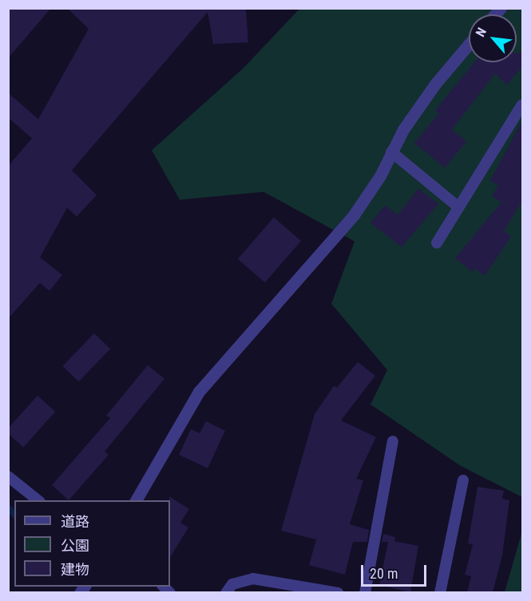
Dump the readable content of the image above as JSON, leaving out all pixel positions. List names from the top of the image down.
{
  "legend": ["道路", "公園", "建物"],
  "scale_bar": "20 m",
  "north": "top left"
}
